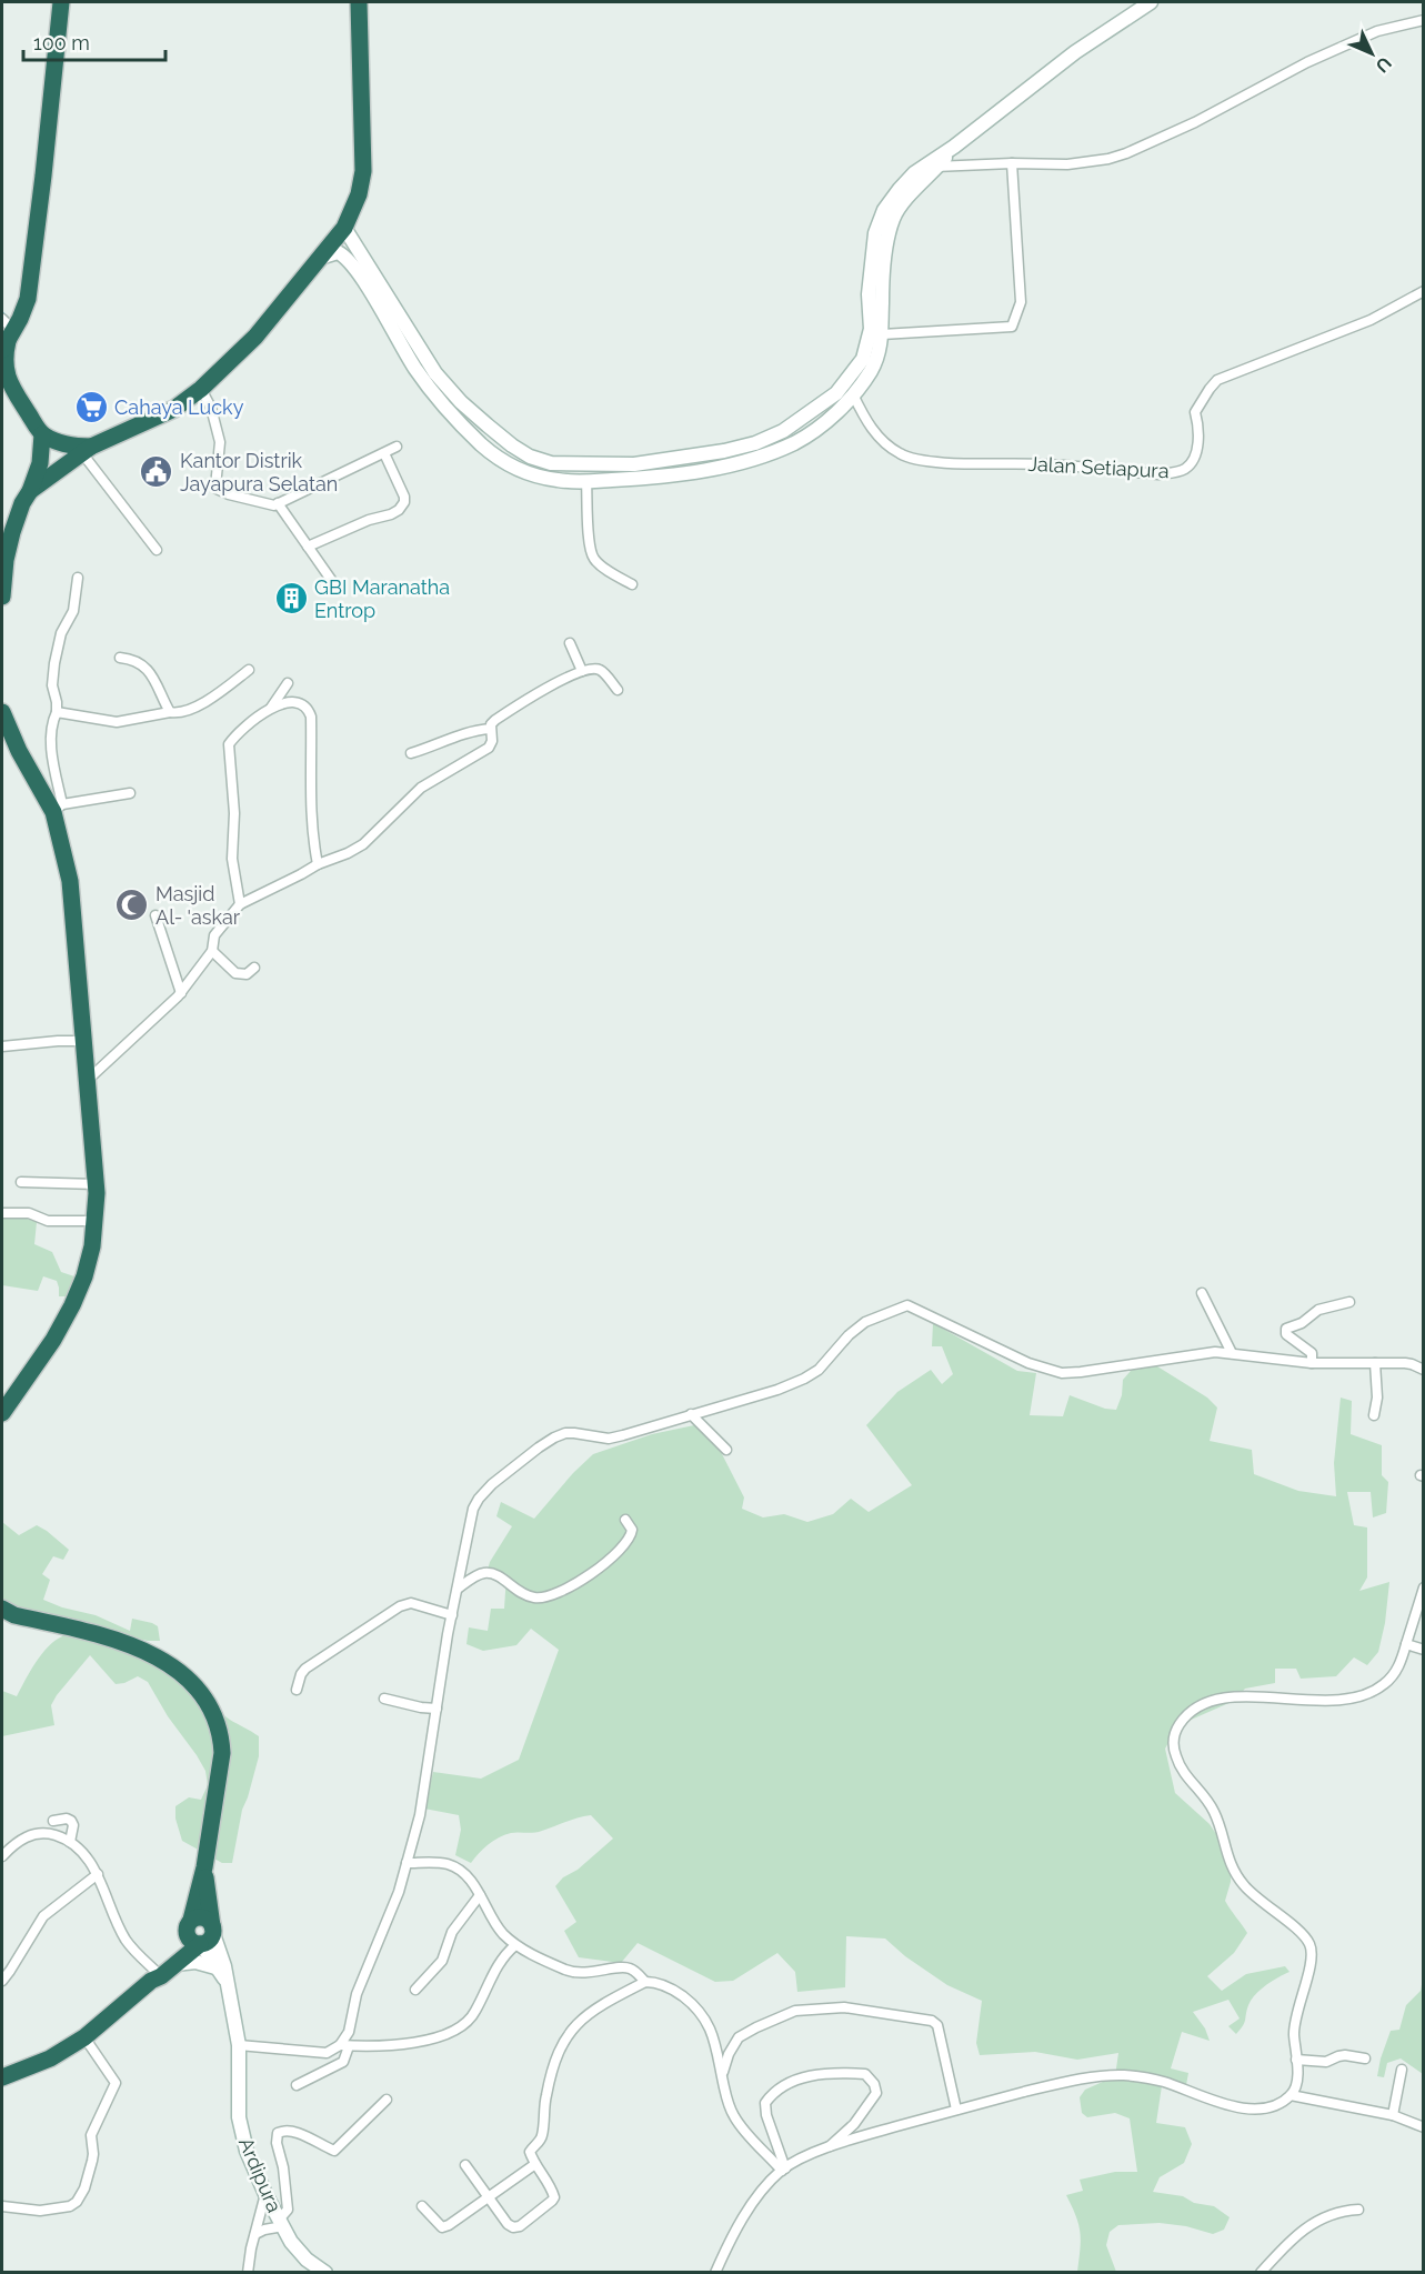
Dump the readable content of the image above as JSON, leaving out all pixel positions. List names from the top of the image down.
{
  "streets": {
    "street": ["Jalan Setiapura", "Ardipura"]
  },
  "places": {
    "supermarket": ["Cahaya Lucky"],
    "public building": ["Kantor Distrik Jayapura Selatan"],
    "building": ["GBI Maranatha Entrop"],
    "mosque": ["Masjid Al- 'askar"]
  },
  "scale_bar": "100 m",
  "north": "bottom right"
}
